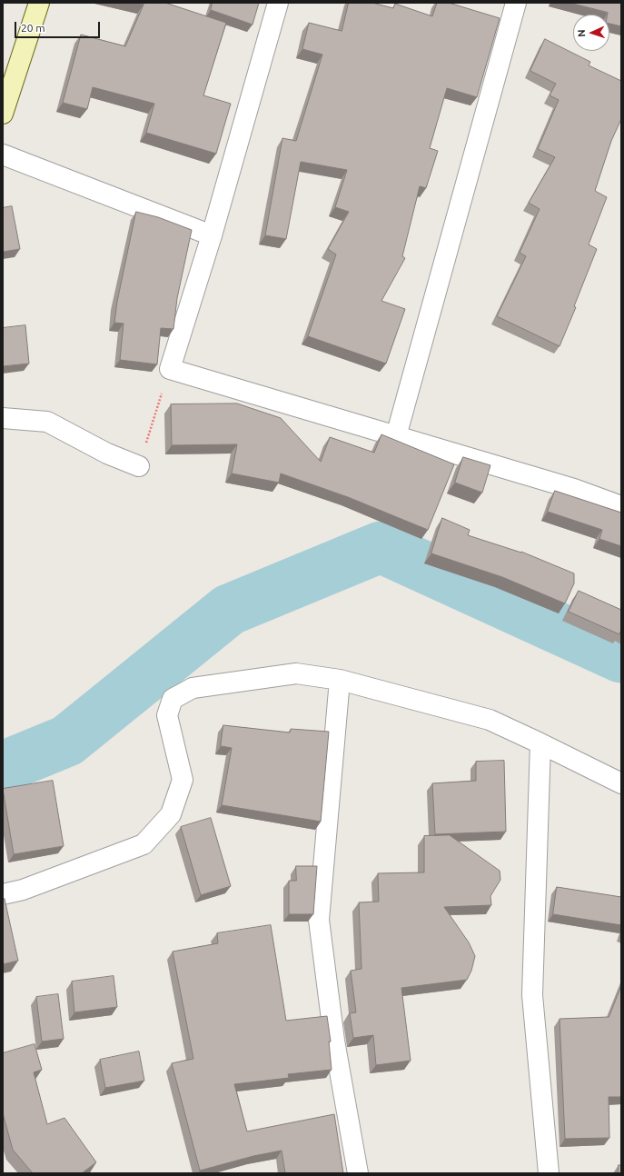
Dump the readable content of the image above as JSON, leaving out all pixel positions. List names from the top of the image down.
{
  "scale_bar": "20 m",
  "north": "left"
}
